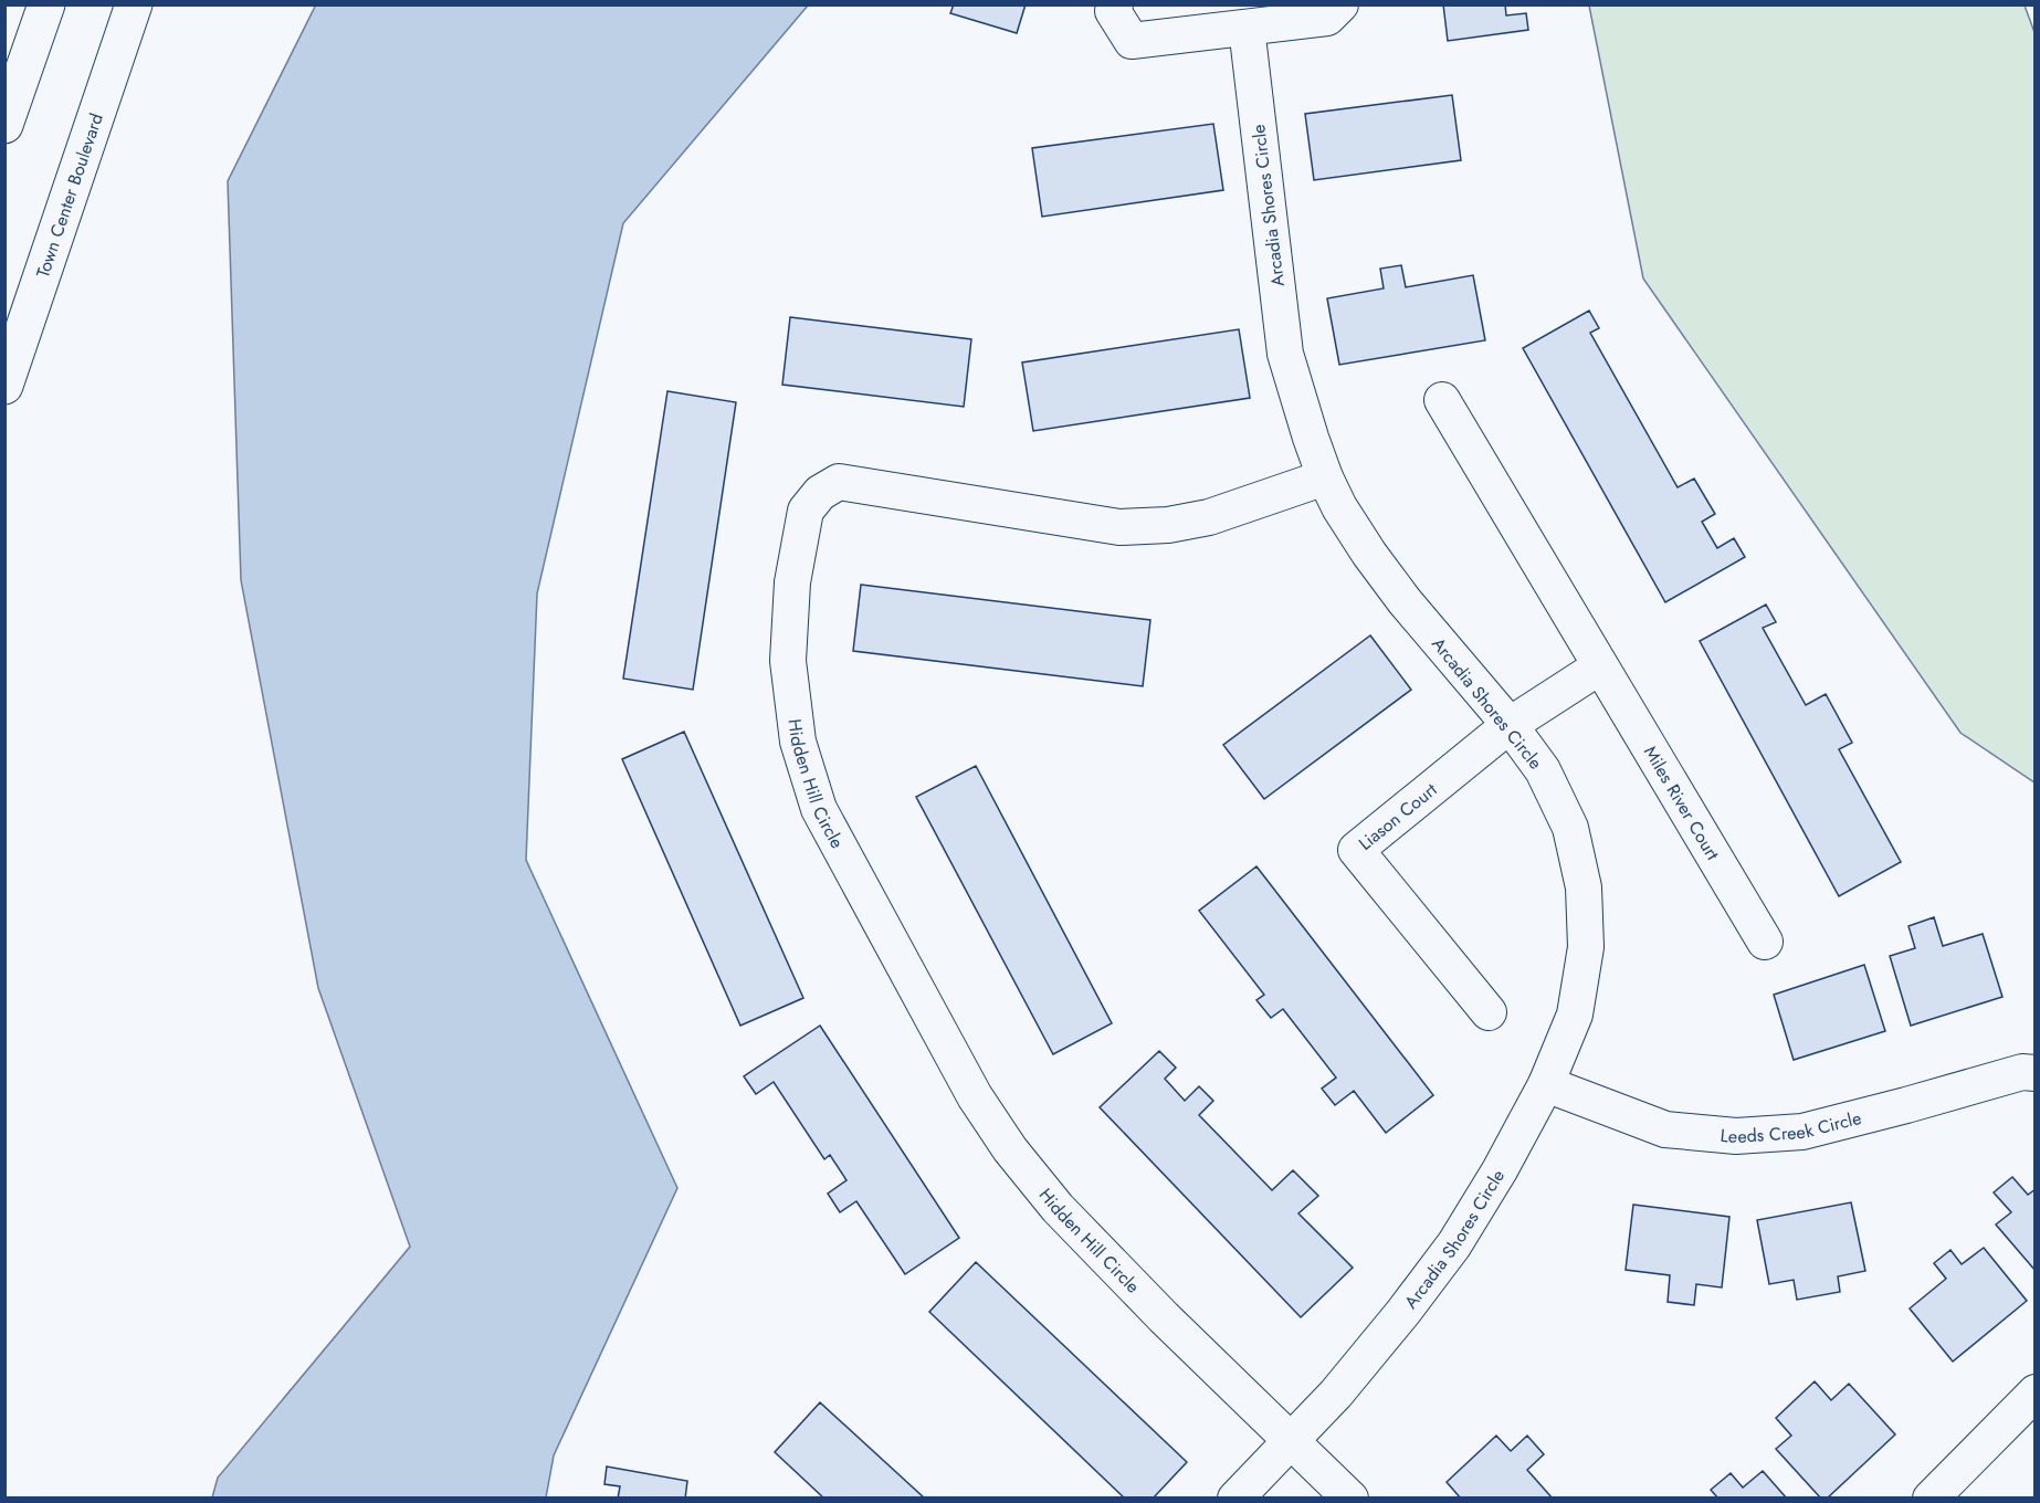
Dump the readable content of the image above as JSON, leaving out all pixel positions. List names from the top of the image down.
{
  "streets": {
    "street": [
      "Town Center Boulevard",
      "Arcadia Shores Circle",
      "Hidden Hill Circle",
      "Miles River Court",
      "Liason Court",
      "Leeds Creek Circle"
    ]
  },
  "crossings": [
    ["Arcadia Shores Circle", "Hidden Hill Circle"],
    ["Arcadia Shores Circle", "Liason Court"],
    ["Arcadia Shores Circle", "Leeds Creek Circle"]
  ]
}
